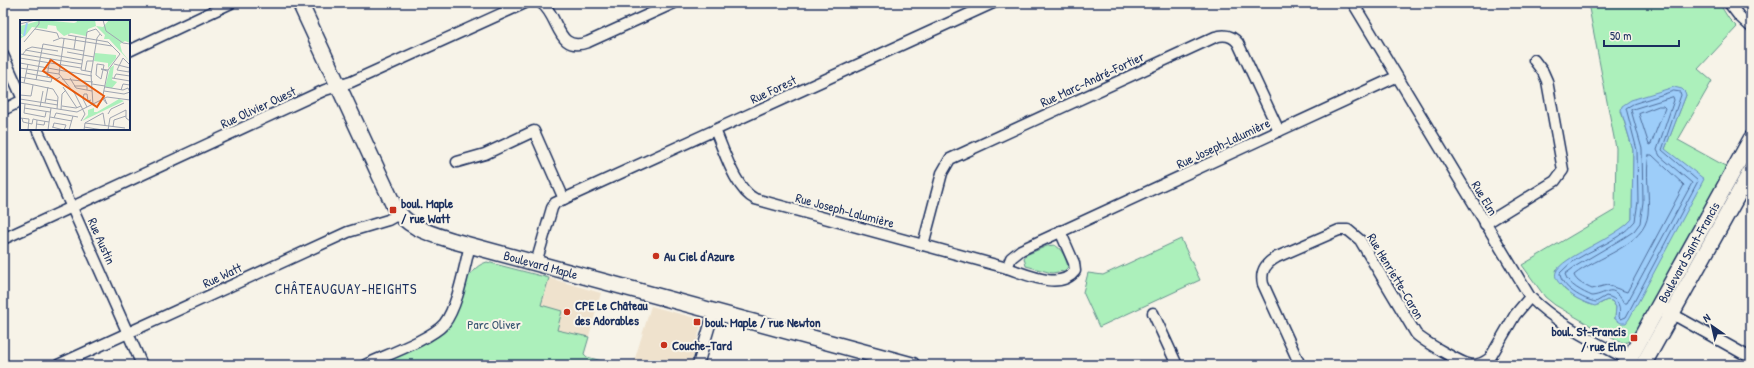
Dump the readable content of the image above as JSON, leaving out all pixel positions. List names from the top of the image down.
{
  "streets": {
    "street": [
      "Rue Marc-André-Fortier",
      "Rue Forest",
      "Rue Olivier Ouest",
      "Rue Joseph-Lalumière",
      "Rue Elm",
      "Rue Austin",
      "Boulevard Saint-Francis",
      "Boulevard Maple",
      "Rue Watt",
      "Rue Henriette-Caron"
    ]
  },
  "crossings": [
    ["Rue Marc-André-Fortier", "Rue Joseph-Lalumière"],
    ["Rue Forest", "Rue Joseph-Lalumière"],
    ["Rue Forest", "Boulevard Maple"],
    ["Rue Olivier Ouest", "Rue Austin"],
    ["Rue Olivier Ouest", "Boulevard Maple"],
    ["Rue Joseph-Lalumière", "Rue Elm"],
    ["Rue Elm", "Boulevard Saint-Francis"],
    ["Rue Elm", "Rue Henriette-Caron"],
    ["Rue Austin", "Rue Watt"],
    ["Boulevard Maple", "Rue Watt"]
  ],
  "districts": ["CHÂTEAUGUAY-HEIGHTS"],
  "parks": ["Parc Oliver"],
  "places": {
    "transit": ["boul. Maple / rue Watt", "boul. Maple / rue Newton", "boul. St-Francis / rue Elm"],
    "other": ["Au Ciel d'Azure", "CPE Le Château des Adorables", "Couche-Tard"]
  },
  "scale_bar": "50 m",
  "north": "top left"
}
